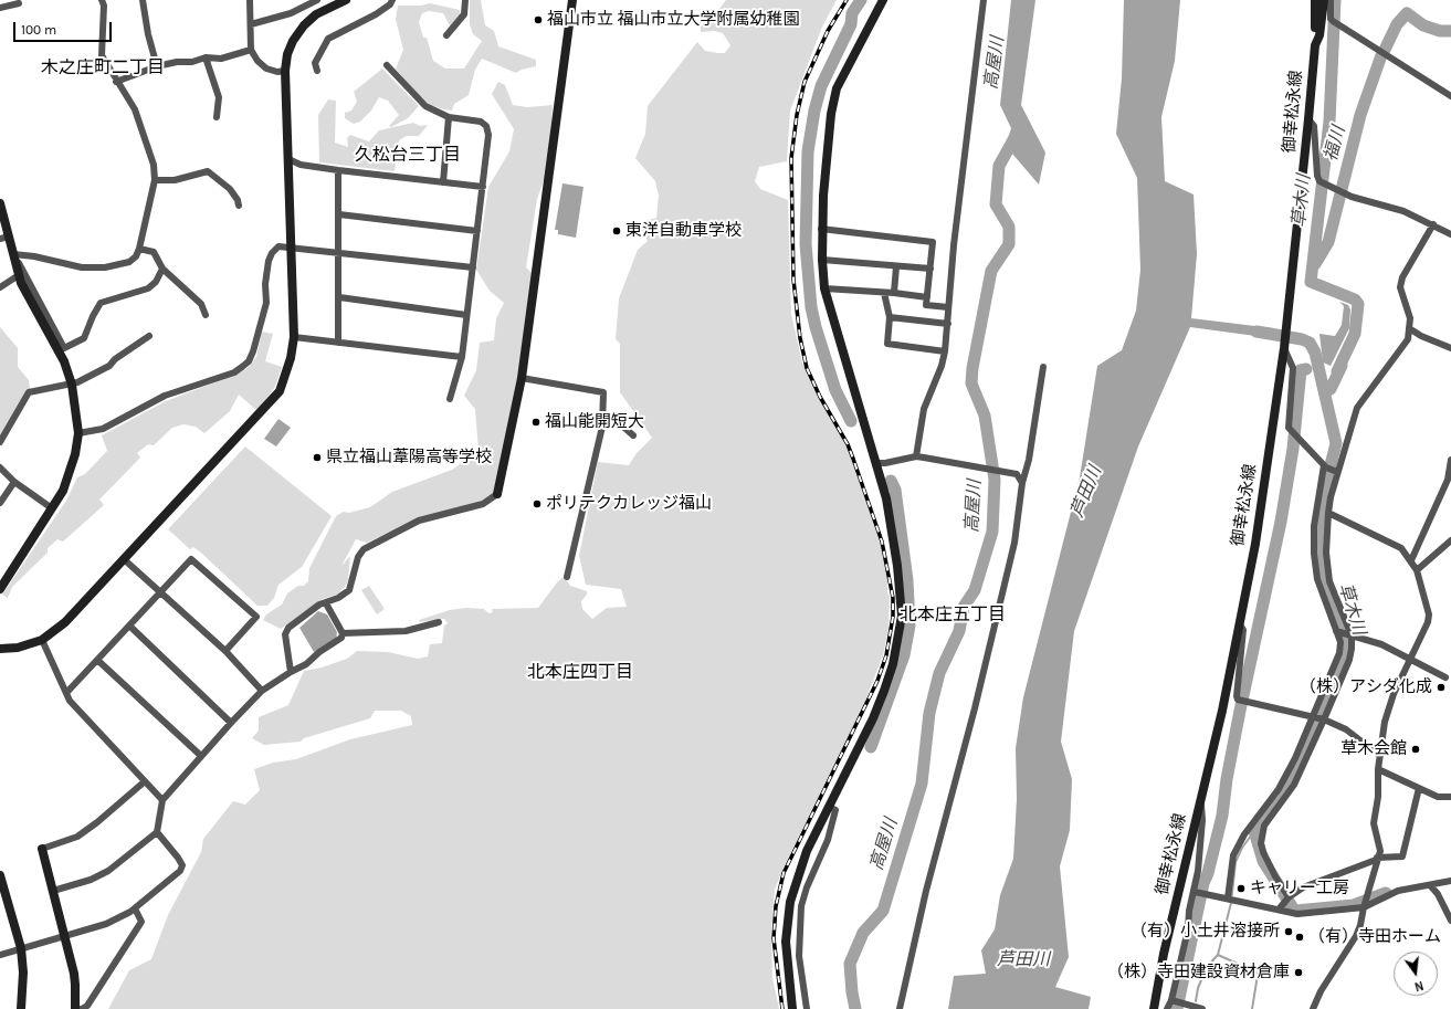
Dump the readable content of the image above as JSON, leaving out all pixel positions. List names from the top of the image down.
{
  "streets": {
    "street": ["御幸松永線"]
  },
  "districts": [
    "木之庄町二丁目",
    "久松台三丁目",
    "北本庄五丁目",
    "北本庄四丁目"
  ],
  "water": [
    "高屋川",
    "福川",
    "草木川",
    "芦田川"
  ],
  "places": [
    "福山市立 福山市立大学附属幼稚園",
    "東洋自動車学校",
    "福山能開短大",
    "県立福山葦陽高等学校",
    "ポリテクカレッジ福山",
    "（株）アシダ化成",
    "草木会館",
    "キャリー工房",
    "（有）小土井溶接所",
    "（有）寺田ホーム",
    "（株）寺田建設資材倉庫"
  ],
  "scale_bar": "100 m",
  "north": "bottom"
}
